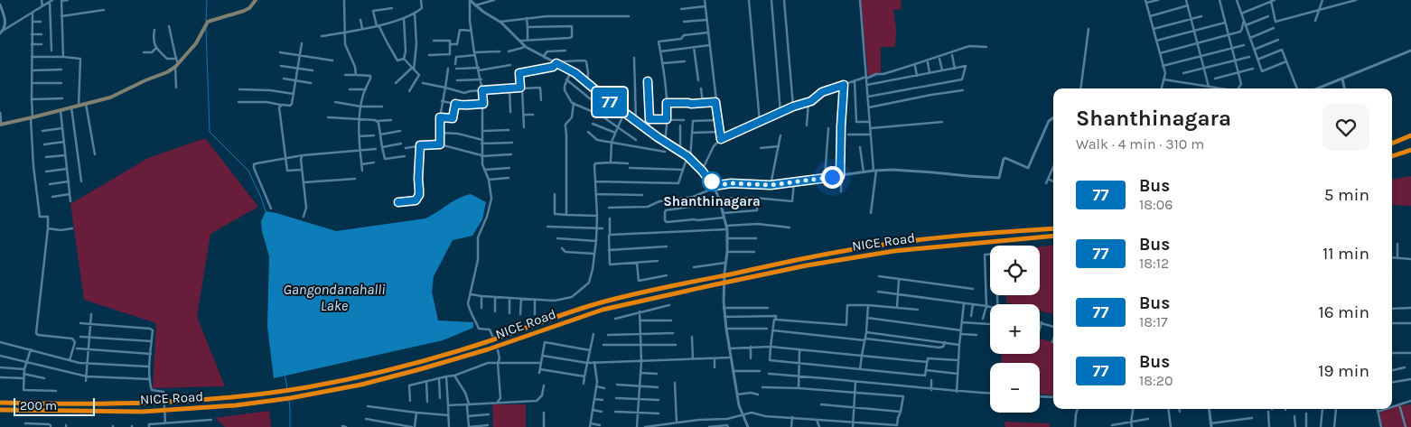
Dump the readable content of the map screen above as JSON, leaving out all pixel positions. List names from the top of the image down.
{
  "streets": {
    "highway": ["NICE Road"]
  },
  "water": ["Gangondanahalli Lake"],
  "places": ["Shanthinagara"],
  "lines": ["bus line 77"],
  "scale_bar": "200 m",
  "page": {
    "on_map": "77",
    "heading": ["Shanthinagara", "Walk · 4 min · 310 m"],
    "list": [
      {
        "mark": "77",
        "name": "Bus",
        "note": "18:06",
        "value": "5 min"
      },
      {
        "mark": "77",
        "name": "Bus",
        "note": "18:12",
        "value": "11 min"
      },
      {
        "mark": "77",
        "name": "Bus",
        "note": "18:17",
        "value": "16 min"
      },
      {
        "mark": "77",
        "name": "Bus",
        "note": "18:20",
        "value": "19 min"
      }
    ],
    "map_buttons": ["+", "−"],
    "scale": "200 m"
  }
}
